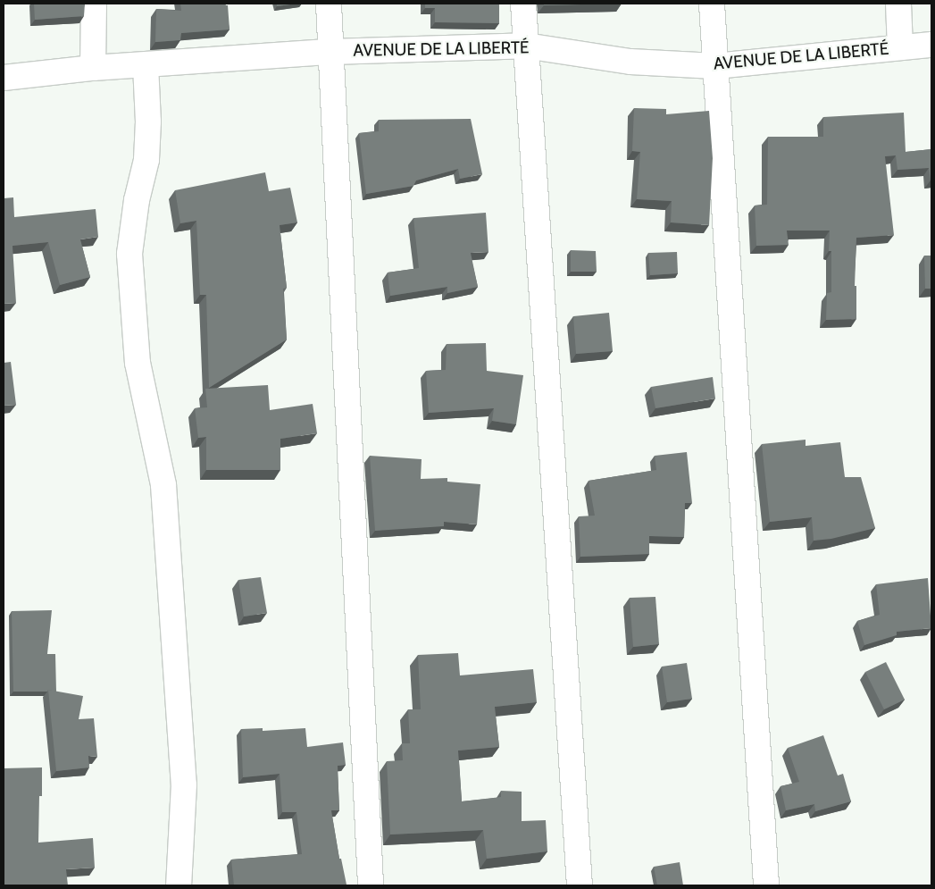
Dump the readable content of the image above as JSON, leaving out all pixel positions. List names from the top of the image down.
{
  "streets": {
    "street": ["AVENUE DE LA LIBERTÉ"]
  }
}
